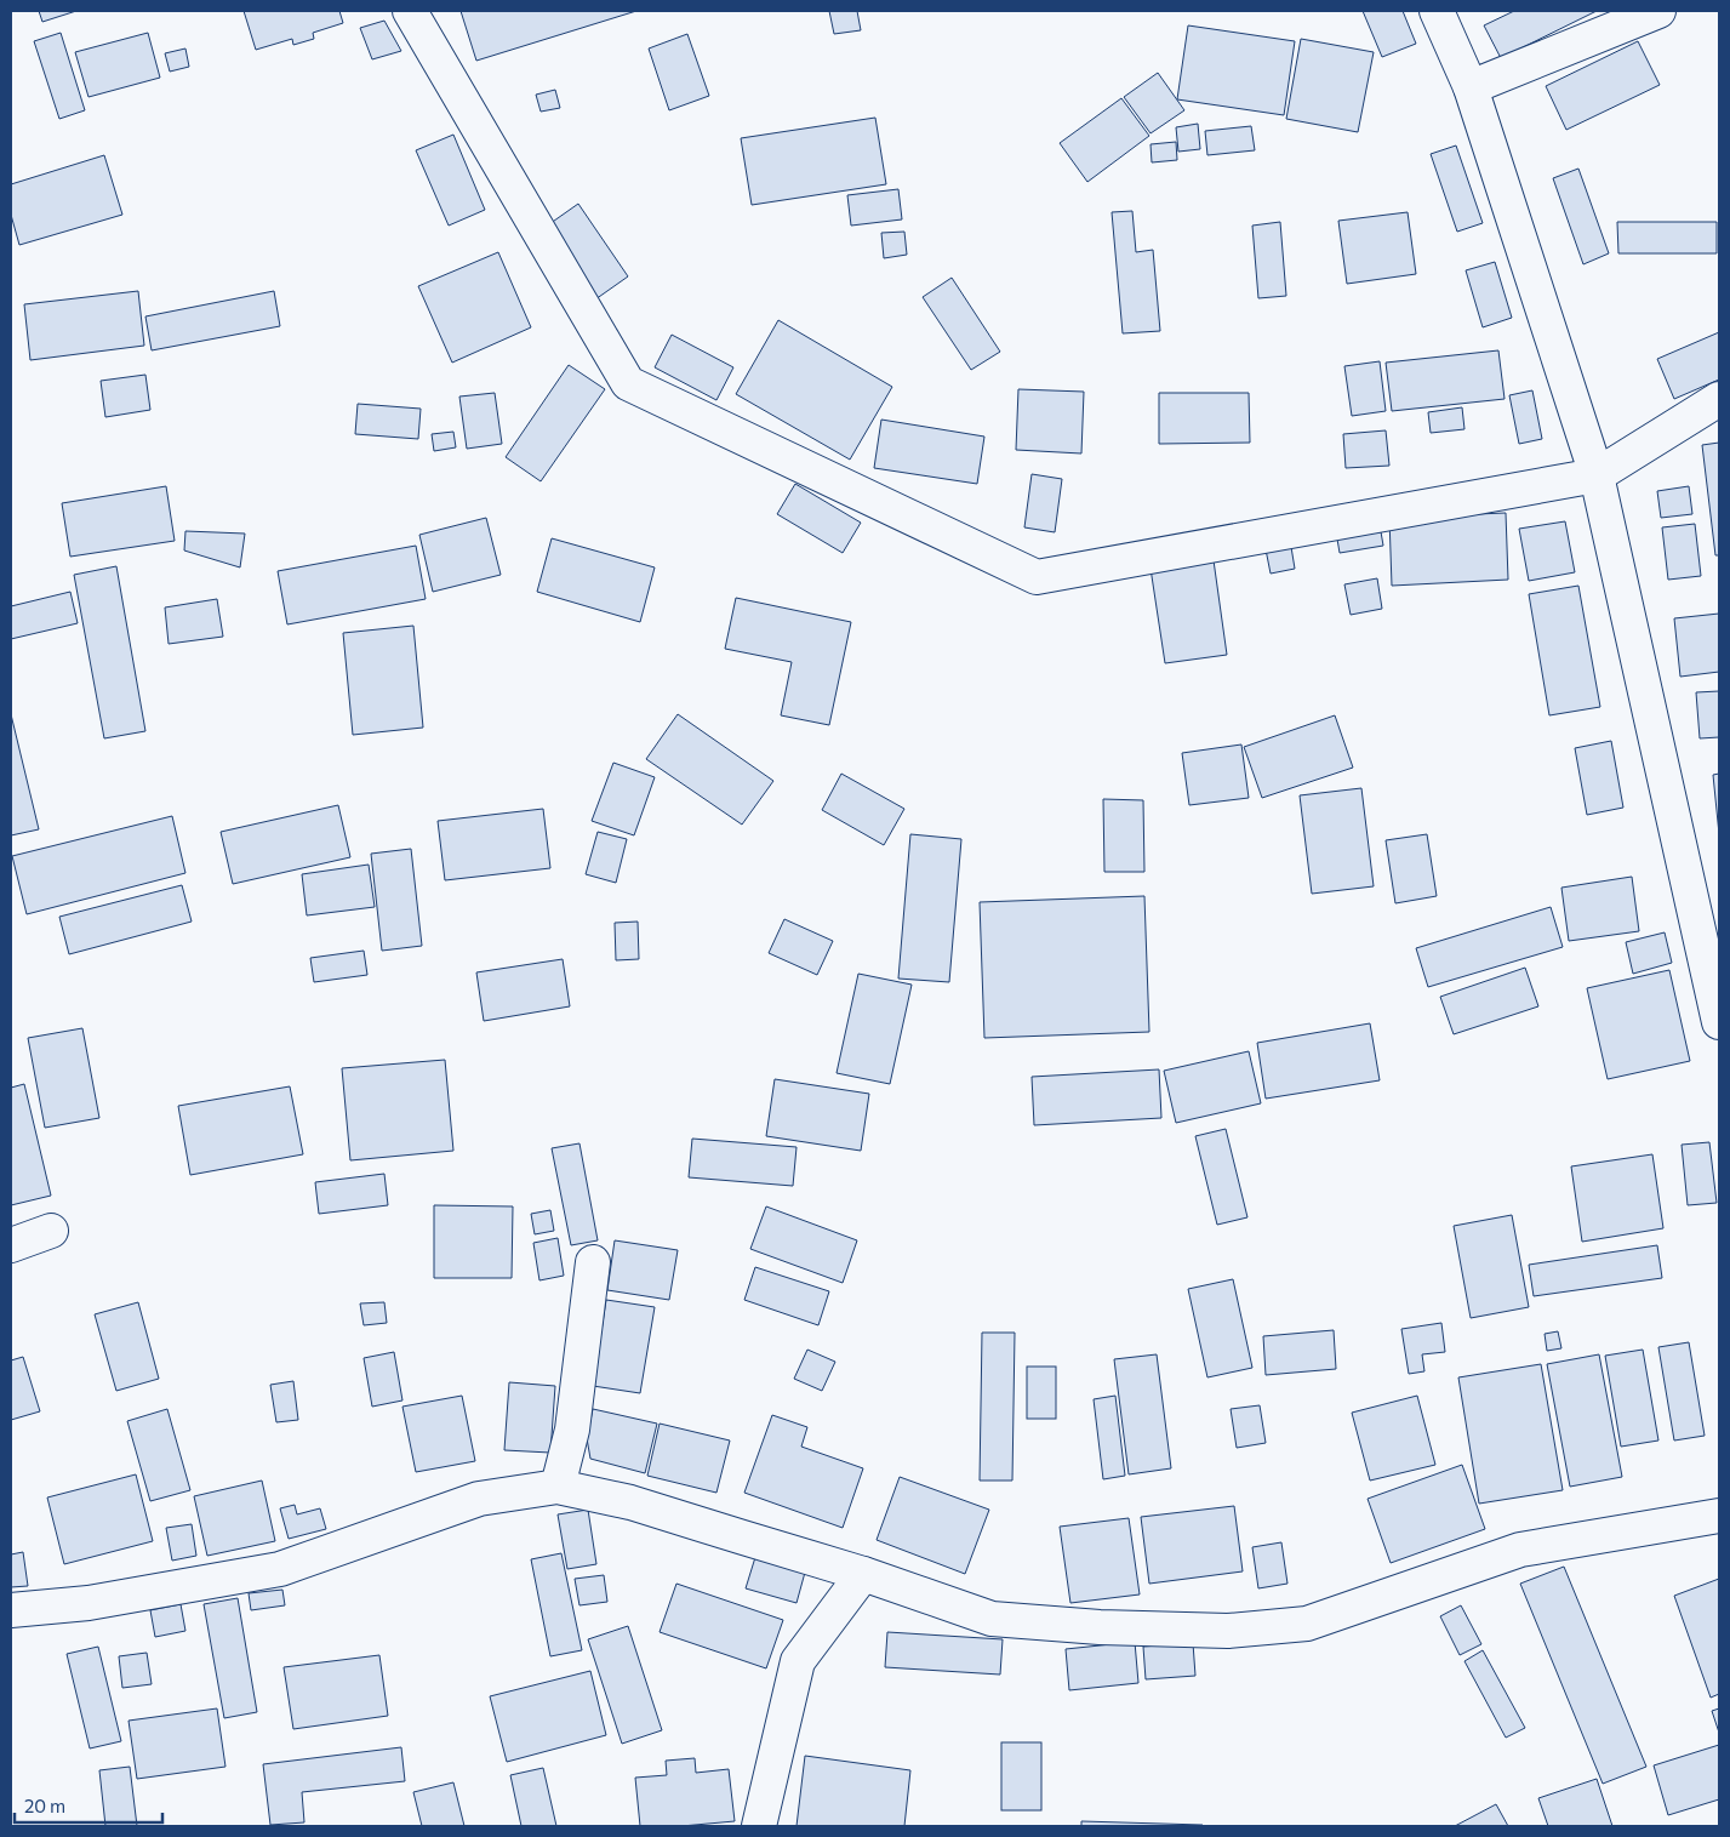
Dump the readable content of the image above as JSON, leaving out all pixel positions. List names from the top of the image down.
{
  "scale_bar": "20 m"
}
